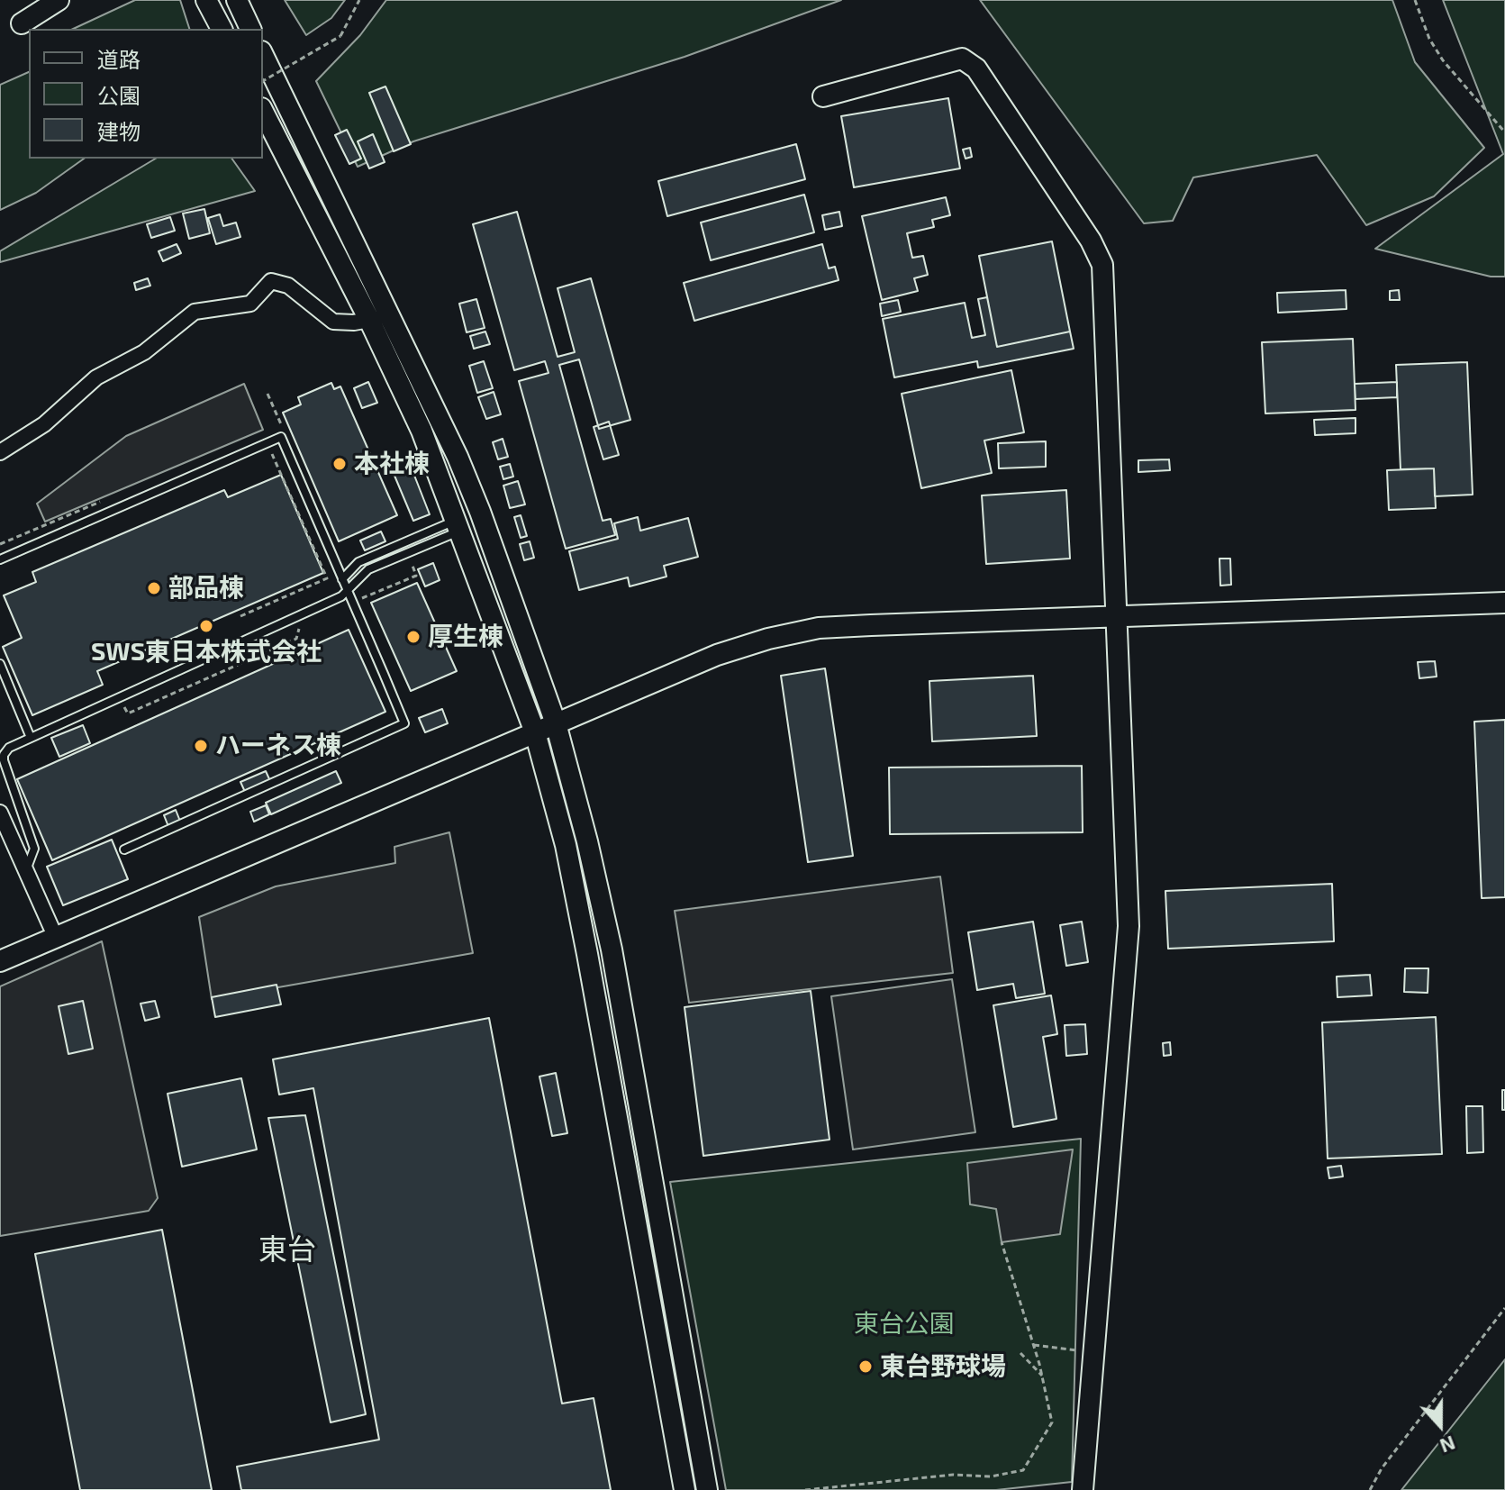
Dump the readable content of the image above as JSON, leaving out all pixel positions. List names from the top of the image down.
{
  "districts": ["東台"],
  "parks": ["東台公園"],
  "places": [
    "本社棟",
    "部品棟",
    "SWS東日本株式会社",
    "厚生棟",
    "ハーネス棟",
    "東台野球場"
  ],
  "legend": ["道路", "公園", "建物"],
  "north": "bottom"
}
